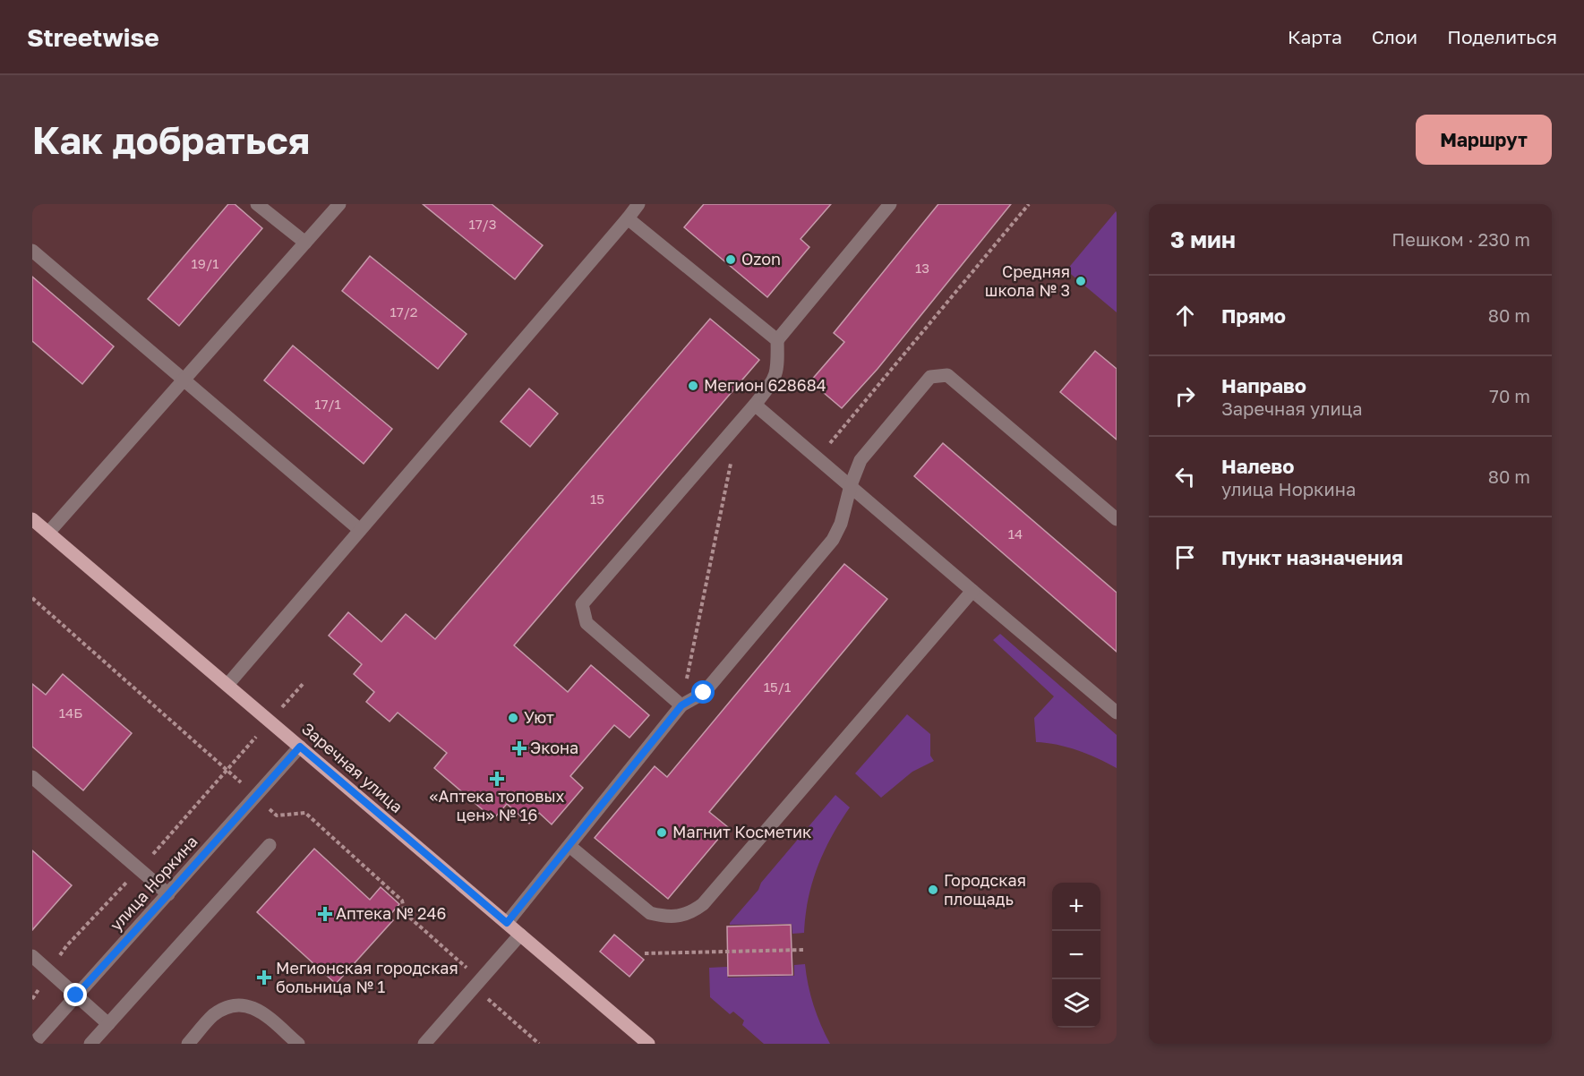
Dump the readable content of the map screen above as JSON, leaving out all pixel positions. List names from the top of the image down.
{
  "streets": {
    "main road": ["Заречная улица"],
    "street": ["улица Норкина"]
  },
  "crossings": [
    ["Заречная улица", "улица Норкина"]
  ],
  "places": {
    "other": [
      "Ozon",
      "Средняя школа № 3",
      "Мегион 628684",
      "Уют",
      "Магнит Косметик",
      "Городская площадь"
    ],
    "health": [
      "Экона",
      "«Аптека топовых цен» № 16",
      "Аптека № 246",
      "Мегионская городская больница № 1"
    ]
  },
  "house_numbers": [
    "17/3",
    "19/1",
    "13",
    "17/2",
    "17/1",
    "15",
    "14",
    "15/1",
    "14Б"
  ],
  "page": {
    "header": "Streetwise",
    "nav": ["Карта", "Слои", "Поделиться"],
    "buttons": "Маршрут",
    "title": "Как добраться",
    "heading": ["3 мин", "Пешком · 230 m"],
    "list": [
      ["Прямо", "80 m"],
      ["Направо", "Заречная улица", "70 m"],
      ["Налево", "улица Норкина", "80 m"],
      "Пункт назначения"
    ],
    "map_buttons": ["+", "−"]
  }
}
